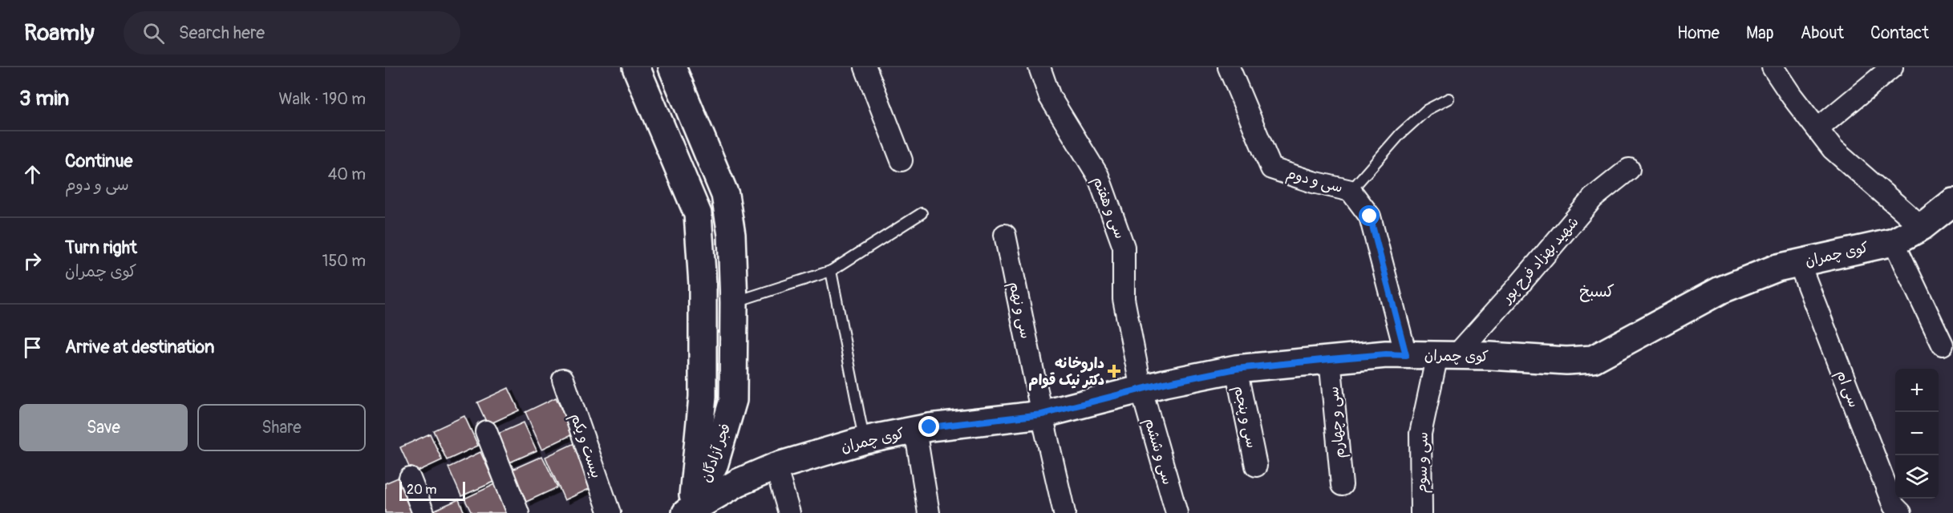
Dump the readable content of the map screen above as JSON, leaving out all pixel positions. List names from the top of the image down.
{
  "streets": {
    "street": [
      "سی و دوم",
      "سی و هفتم",
      "کوی چمران",
      "شهید بهزاد فرح پور",
      "سی و نهم",
      "سی ام",
      "سی و پنجم",
      "سی و چهارم",
      "بیست و یکم",
      "سی و ششم",
      "فجر آزادگان",
      "سی و سوم"
    ]
  },
  "crossings": [
    ["سی و دوم", "کوی چمران"],
    ["سی و هفتم", "کوی چمران"],
    ["سی و هفتم", "سی و ششم"],
    ["کوی چمران", "شهید بهزاد فرح پور"],
    ["کوی چمران", "سی و نهم"],
    ["کوی چمران", "سی ام"],
    ["کوی چمران", "سی و پنجم"],
    ["کوی چمران", "سی و چهارم"],
    ["کوی چمران", "سی و ششم"],
    ["کوی چمران", "فجر آزادگان"],
    ["کوی چمران", "سی و سوم"],
    ["شهید بهزاد فرح پور", "سی و سوم"]
  ],
  "districts": ["کسبخ"],
  "places": {
    "health": ["داروخانه دکتر نیک قوام"]
  },
  "scale_bar": "20 m",
  "page": {
    "header": "Roamly",
    "search": "Search here",
    "nav": [
      "Home",
      "Map",
      "About",
      "Contact"
    ],
    "heading": ["3 min", "Walk · 190 m"],
    "list": [
      ["Continue", "سی و دوم", "40 m"],
      ["Turn right", "کوی چمران", "150 m"],
      "Arrive at destination"
    ],
    "map_buttons": ["+", "−"],
    "buttons": ["Save", "Share"],
    "scale": "20 m"
  }
}
